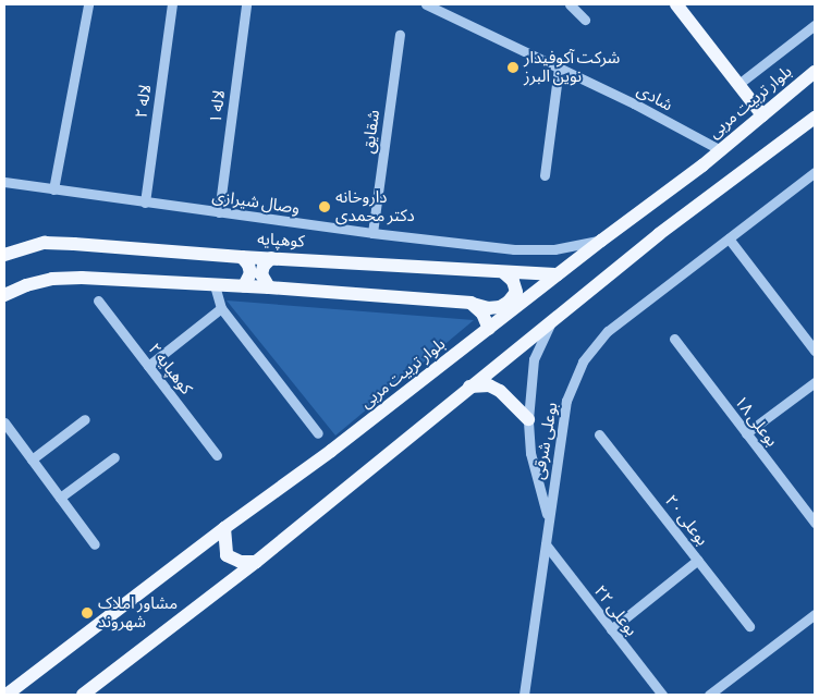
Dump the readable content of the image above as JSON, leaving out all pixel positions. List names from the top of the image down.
{
  "streets": {
    "main road": ["بلوار تربیت مربی", "کوهپایه"],
    "street": [
      "شادی",
      "لاله ۲",
      "لاله ۱",
      "شقایق",
      "وصال شیرازی",
      "کوهپایه ۲",
      "بوعلی ۱۸",
      "بوعلی شرقی",
      "بوعلی ۲۰",
      "بوعلی ۲۲"
    ]
  },
  "crossings": [
    ["شادی", "بلوار تربیت مربی"],
    ["لاله ۲", "وصال شیرازی"],
    ["بلوار تربیت مربی", "وصال شیرازی"],
    ["بلوار تربیت مربی", "کوهپایه"],
    ["لاله ۱", "وصال شیرازی"],
    ["شقایق", "وصال شیرازی"],
    ["بوعلی شرقی", "بوعلی ۲۲"]
  ],
  "places": ["شرکت آکوفیدار نوین البرز", "داروخانه دکتر محمدی", "مشاور املاک شهروند"]
}
